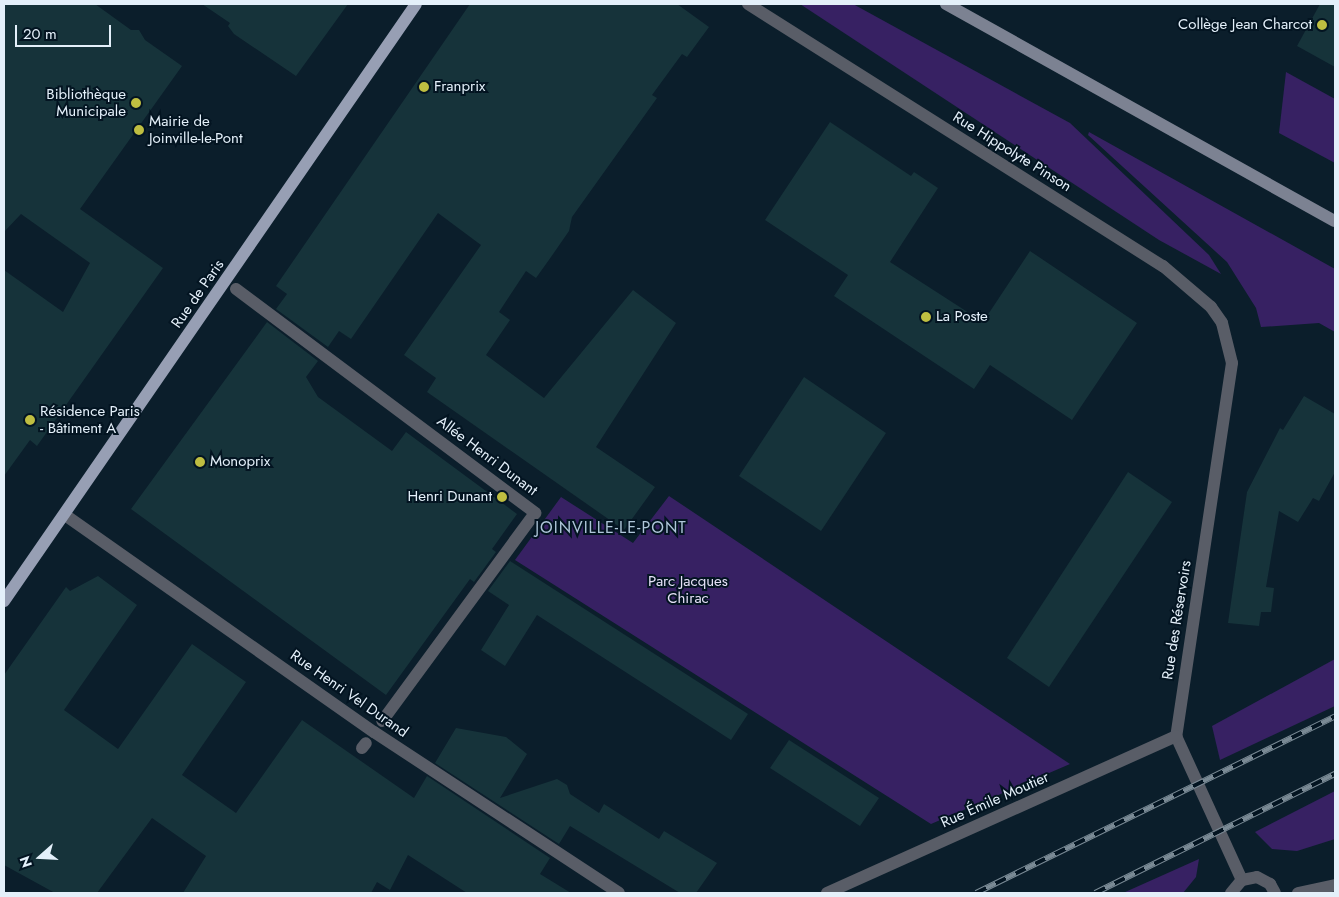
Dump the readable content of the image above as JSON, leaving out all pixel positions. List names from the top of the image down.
{
  "streets": {
    "main road": ["Rue de Paris"],
    "street": [
      "Rue Hippolyte Pinson",
      "Allée Henri Dunant",
      "Rue des Réservoirs",
      "Rue Henri Vel Durand",
      "Rue Émile Moutier"
    ]
  },
  "crossings": [
    ["Rue Hippolyte Pinson", "Rue des Réservoirs"],
    ["Rue de Paris", "Rue Henri Vel Durand"],
    ["Rue des Réservoirs", "Rue Émile Moutier"]
  ],
  "districts": ["JOINVILLE-LE-PONT"],
  "parks": ["Parc Jacques Chirac"],
  "places": [
    "Collège Jean Charcot",
    "Franprix",
    "Bibliothèque Municipale",
    "Mairie de Joinville-le-Pont",
    "La Poste",
    "Résidence Paris - Bâtiment A",
    "Monoprix",
    "Henri Dunant"
  ],
  "scale_bar": "20 m",
  "north": "left"
}
